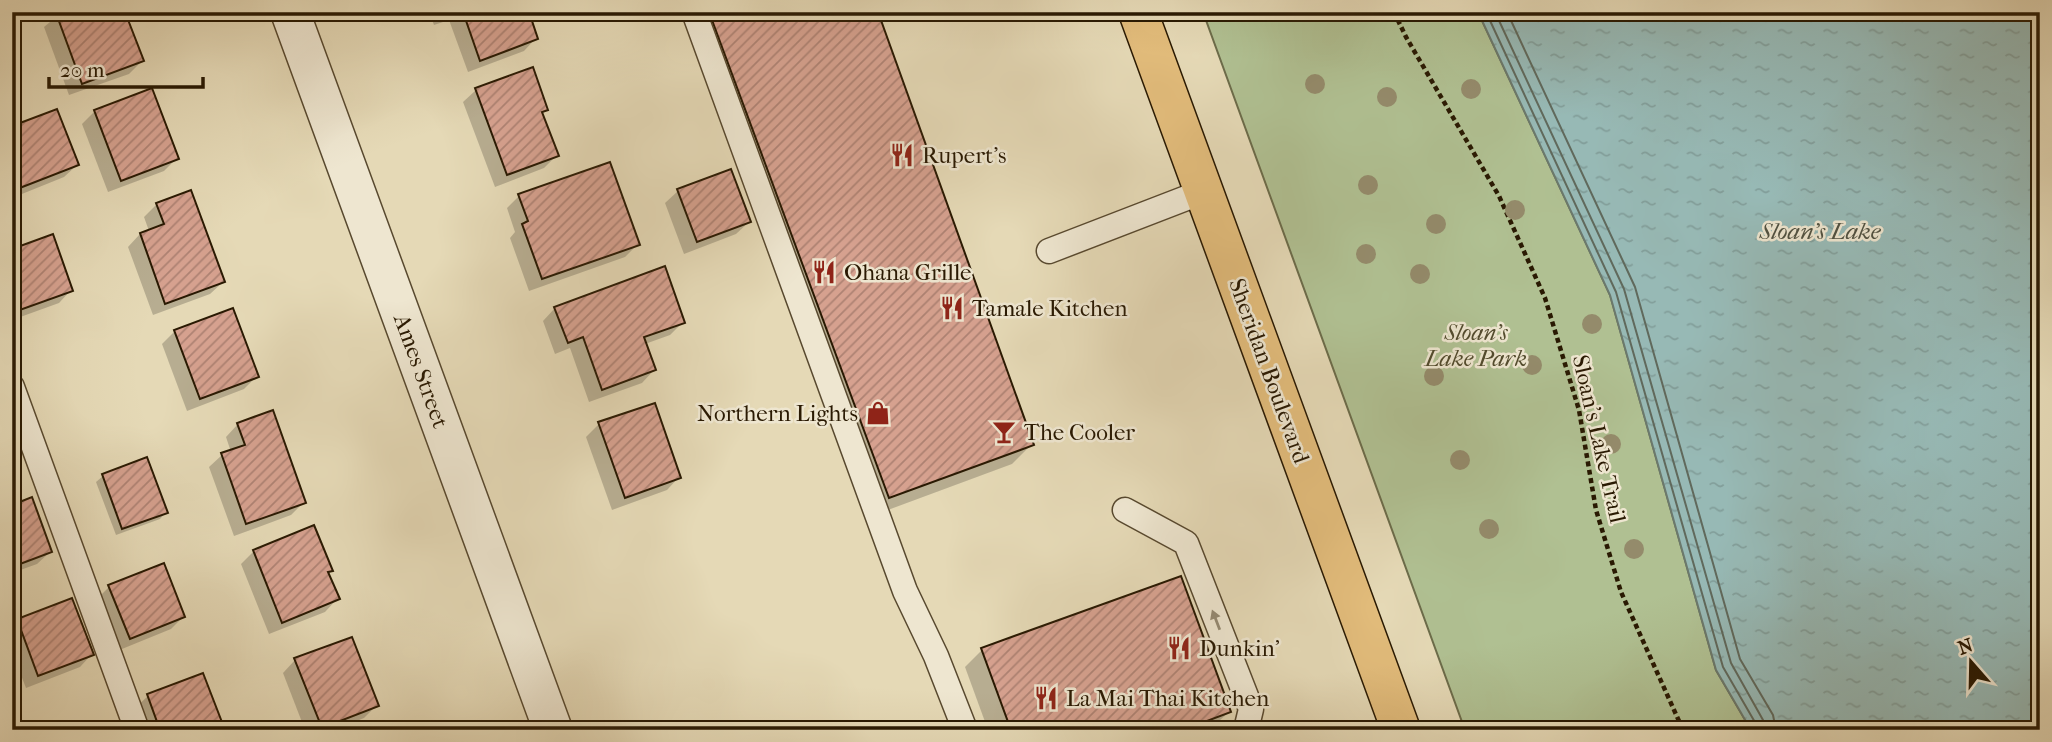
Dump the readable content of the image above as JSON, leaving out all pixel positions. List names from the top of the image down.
{
  "streets": {
    "main road": ["Sheridan Boulevard"],
    "street": ["Ames Street"],
    "path": ["Sloan's Lake Trail"]
  },
  "water": ["Sloan's Lake"],
  "parks": ["Sloan's Lake Park"],
  "places": {
    "restaurant": [
      "Rupert's",
      "Ohana Grille",
      "Tamale Kitchen",
      "Dunkin'",
      "La Mai Thai Kitchen"
    ],
    "shop": ["Northern Lights"],
    "bar": ["The Cooler"]
  },
  "scale_bar": "20 m",
  "north": "top"
}
